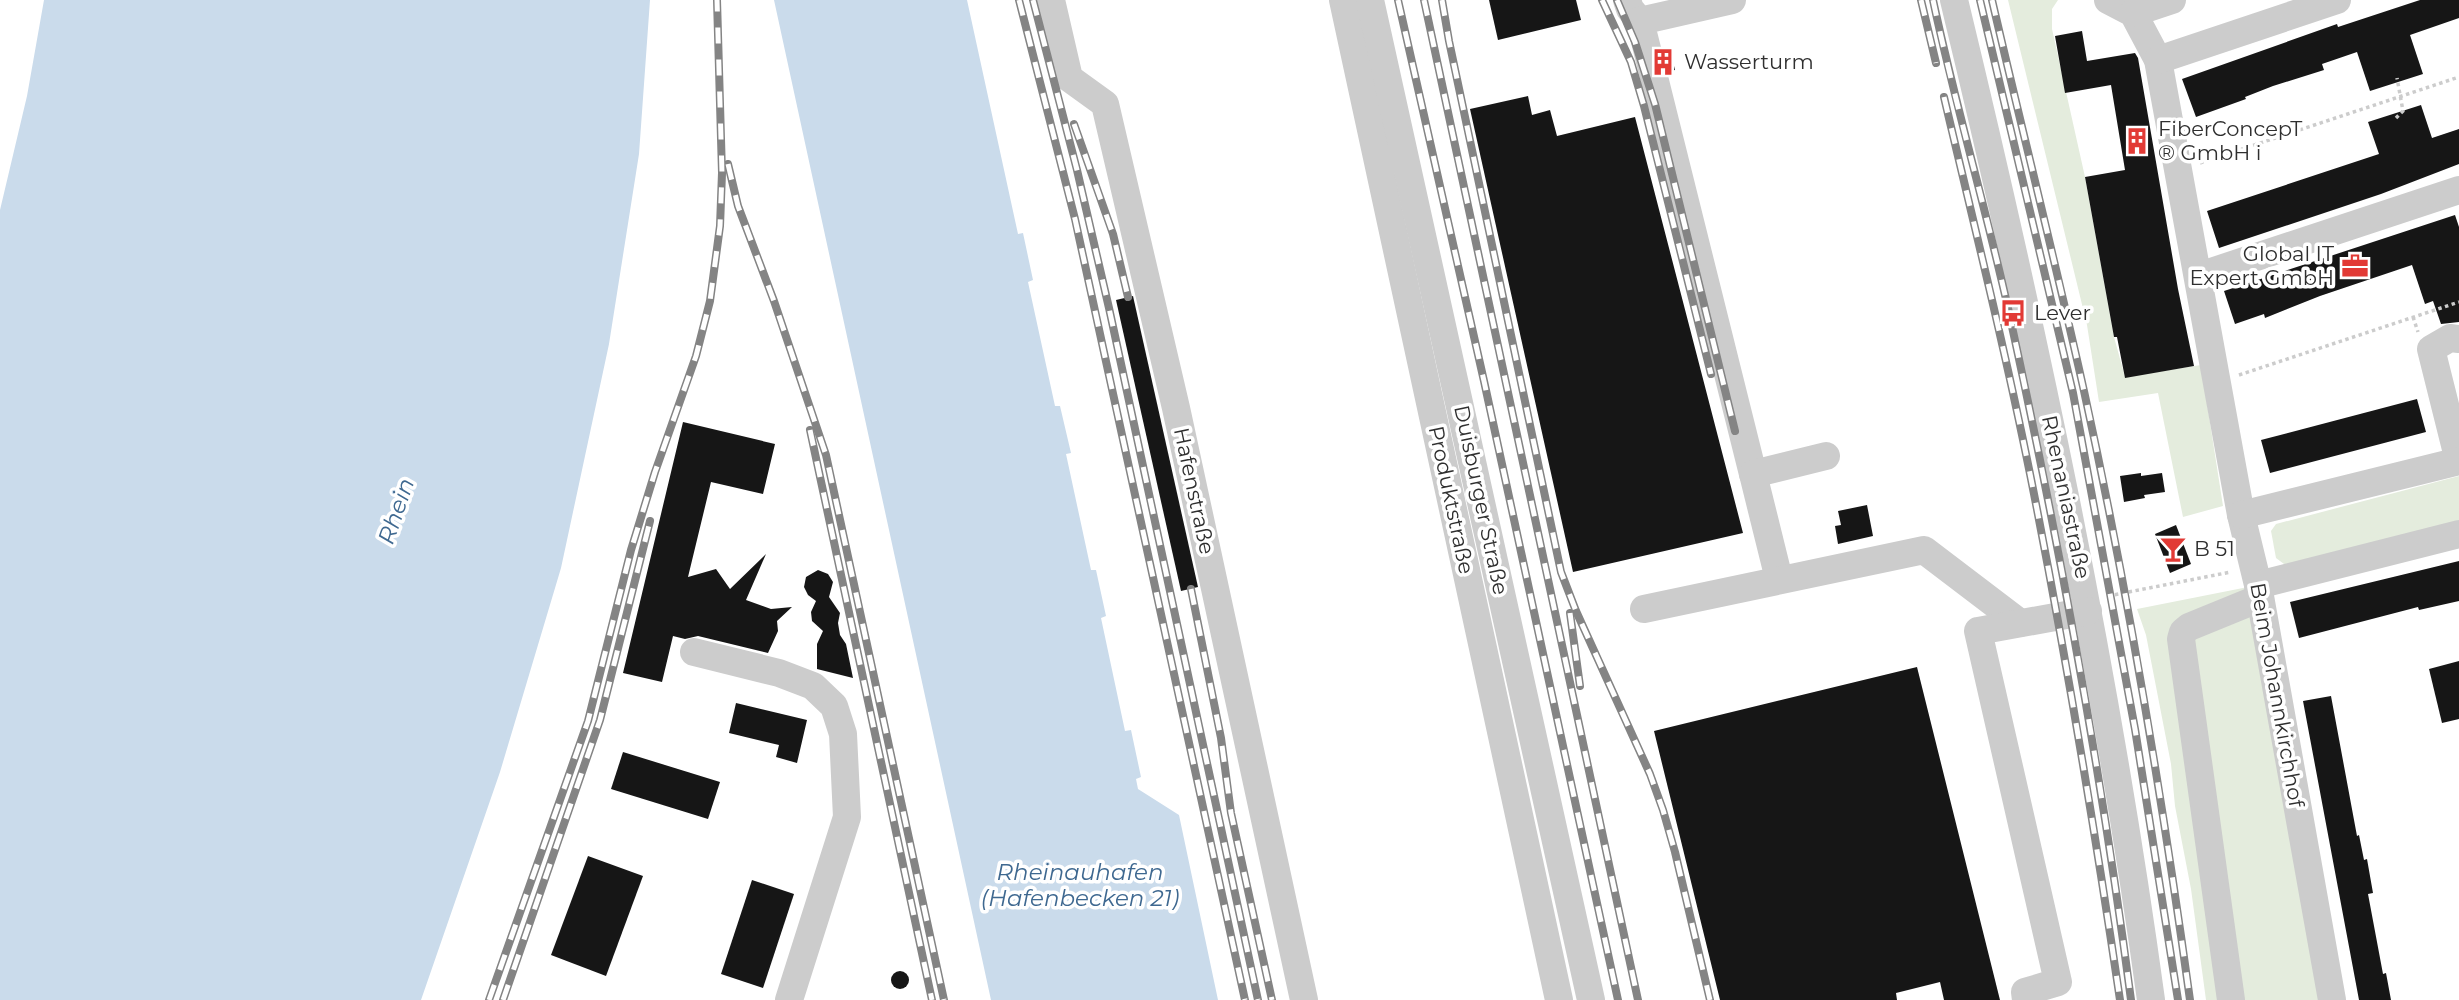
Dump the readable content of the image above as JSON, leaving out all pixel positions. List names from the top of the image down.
{
  "streets": {
    "street": [
      "Hafenstraße",
      "Rhenaniastraße",
      "Produktstraße",
      "Duisburger Straße",
      "Beim Johannkirchhof"
    ]
  },
  "water": ["Rhein", "Rheinauhafen (Hafenbecken 21)"],
  "places": {
    "building": ["Wasserturm", "FiberConcepT ® GmbH i"],
    "office": ["Global IT Expert GmbH"],
    "bus stop": ["Lever"],
    "bar": ["B 51"]
  }
}
